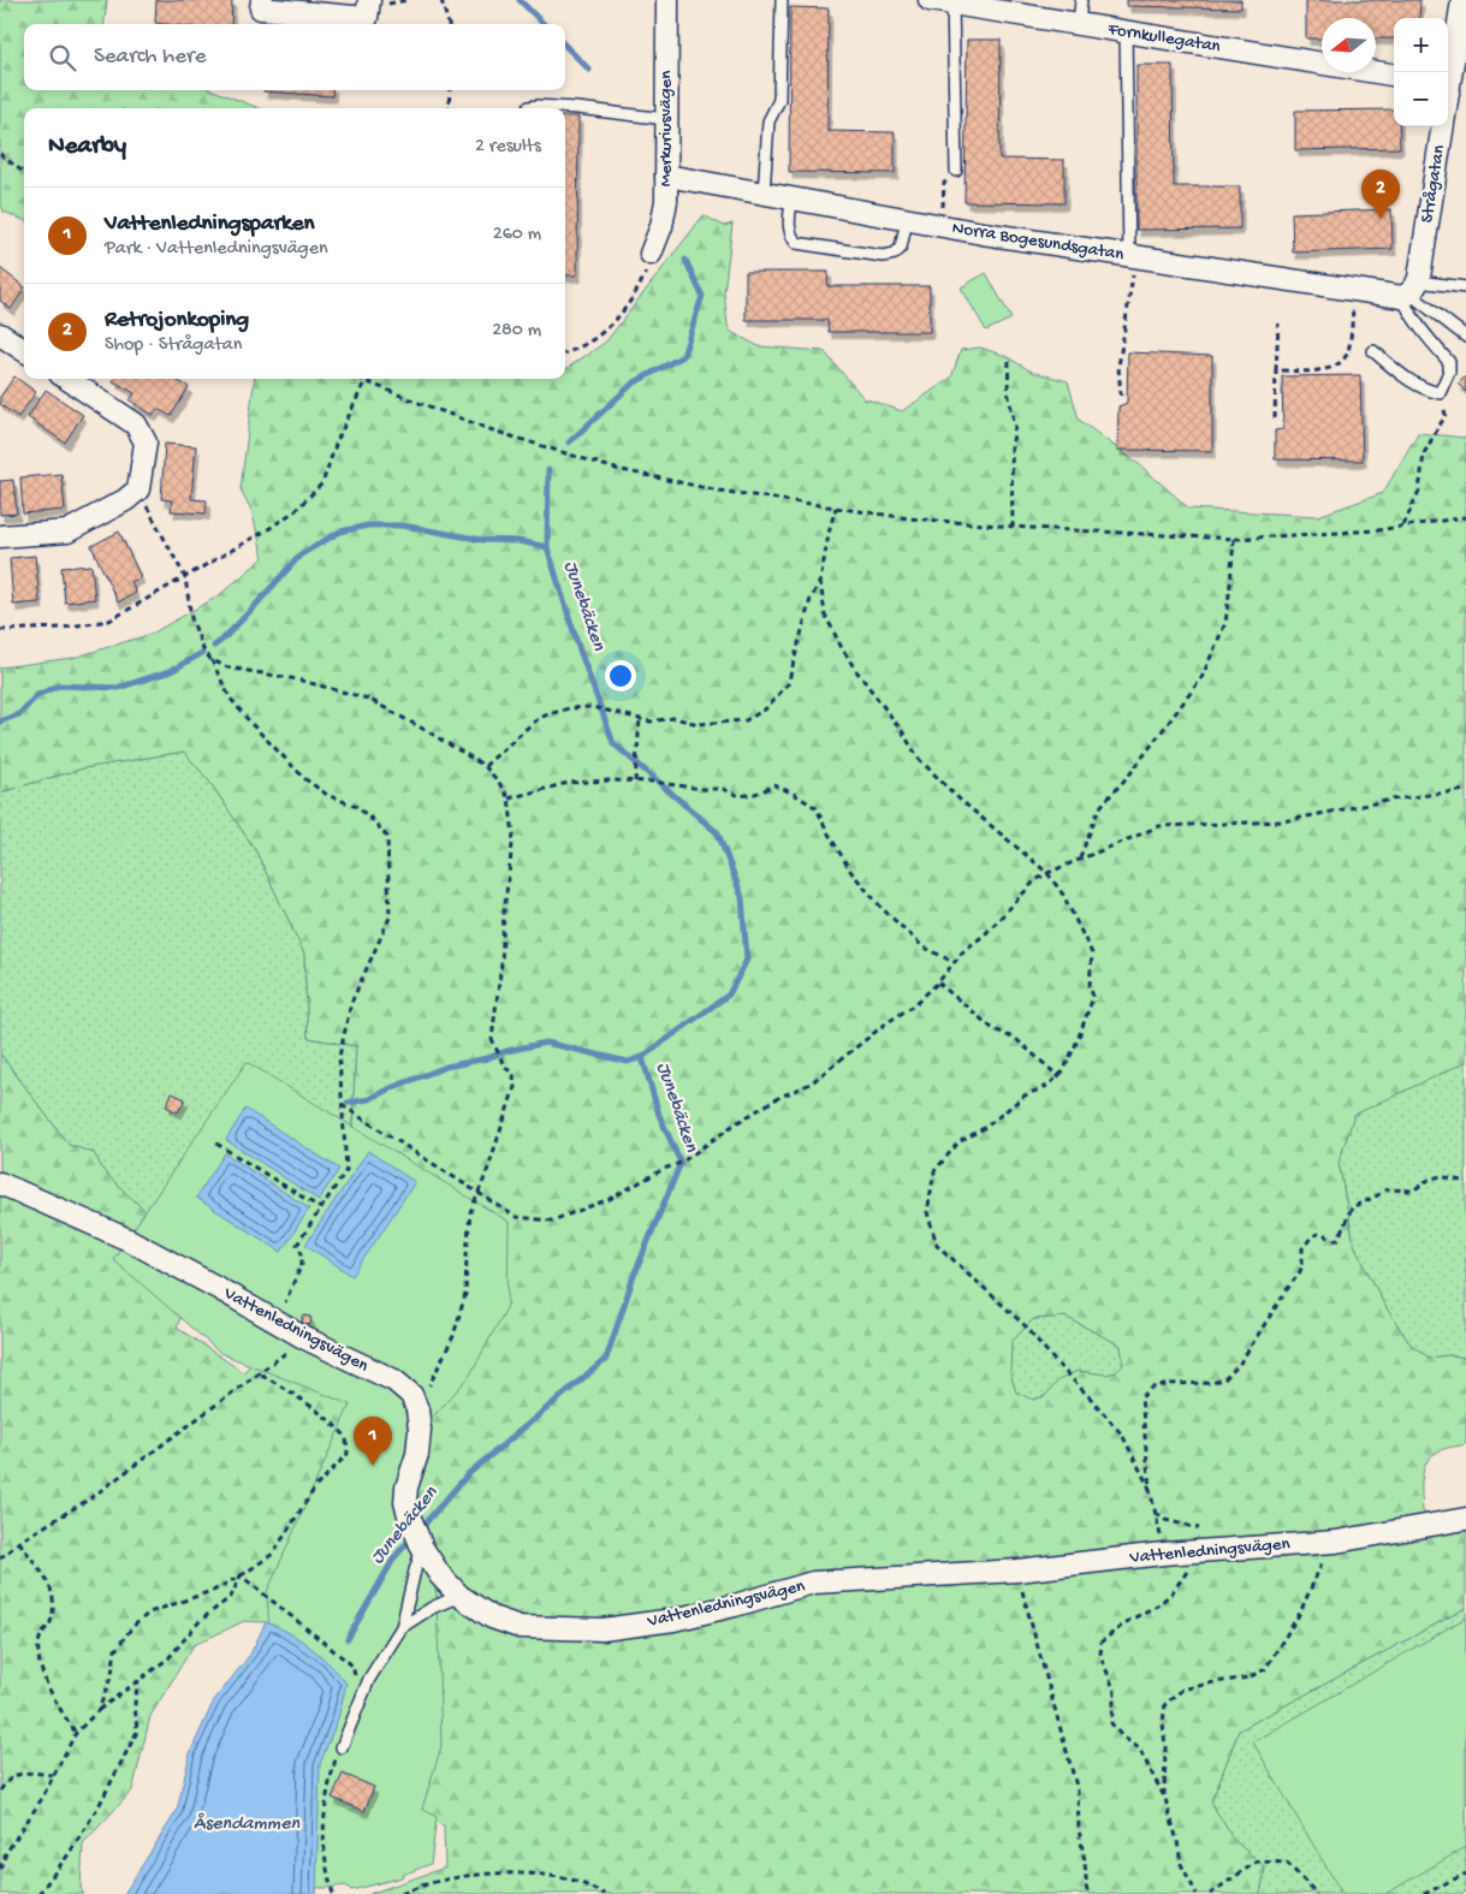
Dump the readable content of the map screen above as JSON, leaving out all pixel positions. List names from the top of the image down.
{
  "streets": {
    "street": [
      "Fornkullegatan",
      "Merkuriusvägen",
      "Strågatan",
      "Norra Bogesundsgatan",
      "Vattenledningsvägen"
    ]
  },
  "crossings": [
    ["Merkuriusvägen", "Norra Bogesundsgatan"],
    ["Strågatan", "Norra Bogesundsgatan"]
  ],
  "water": ["Junebäcken", "Åsendammen"],
  "north": "left",
  "page": {
    "map_buttons": ["+", "−"],
    "search": "Search here",
    "heading": ["Nearby", "2 results"],
    "pins": ["2", "1"],
    "list": [
      {
        "mark": "1",
        "name": "Vattenledningsparken",
        "note": "Park · Vattenledningsvägen",
        "value": "260 m"
      },
      {
        "mark": "2",
        "name": "Retrojonkoping",
        "note": "Shop · Strågatan",
        "value": "280 m"
      }
    ]
  }
}
